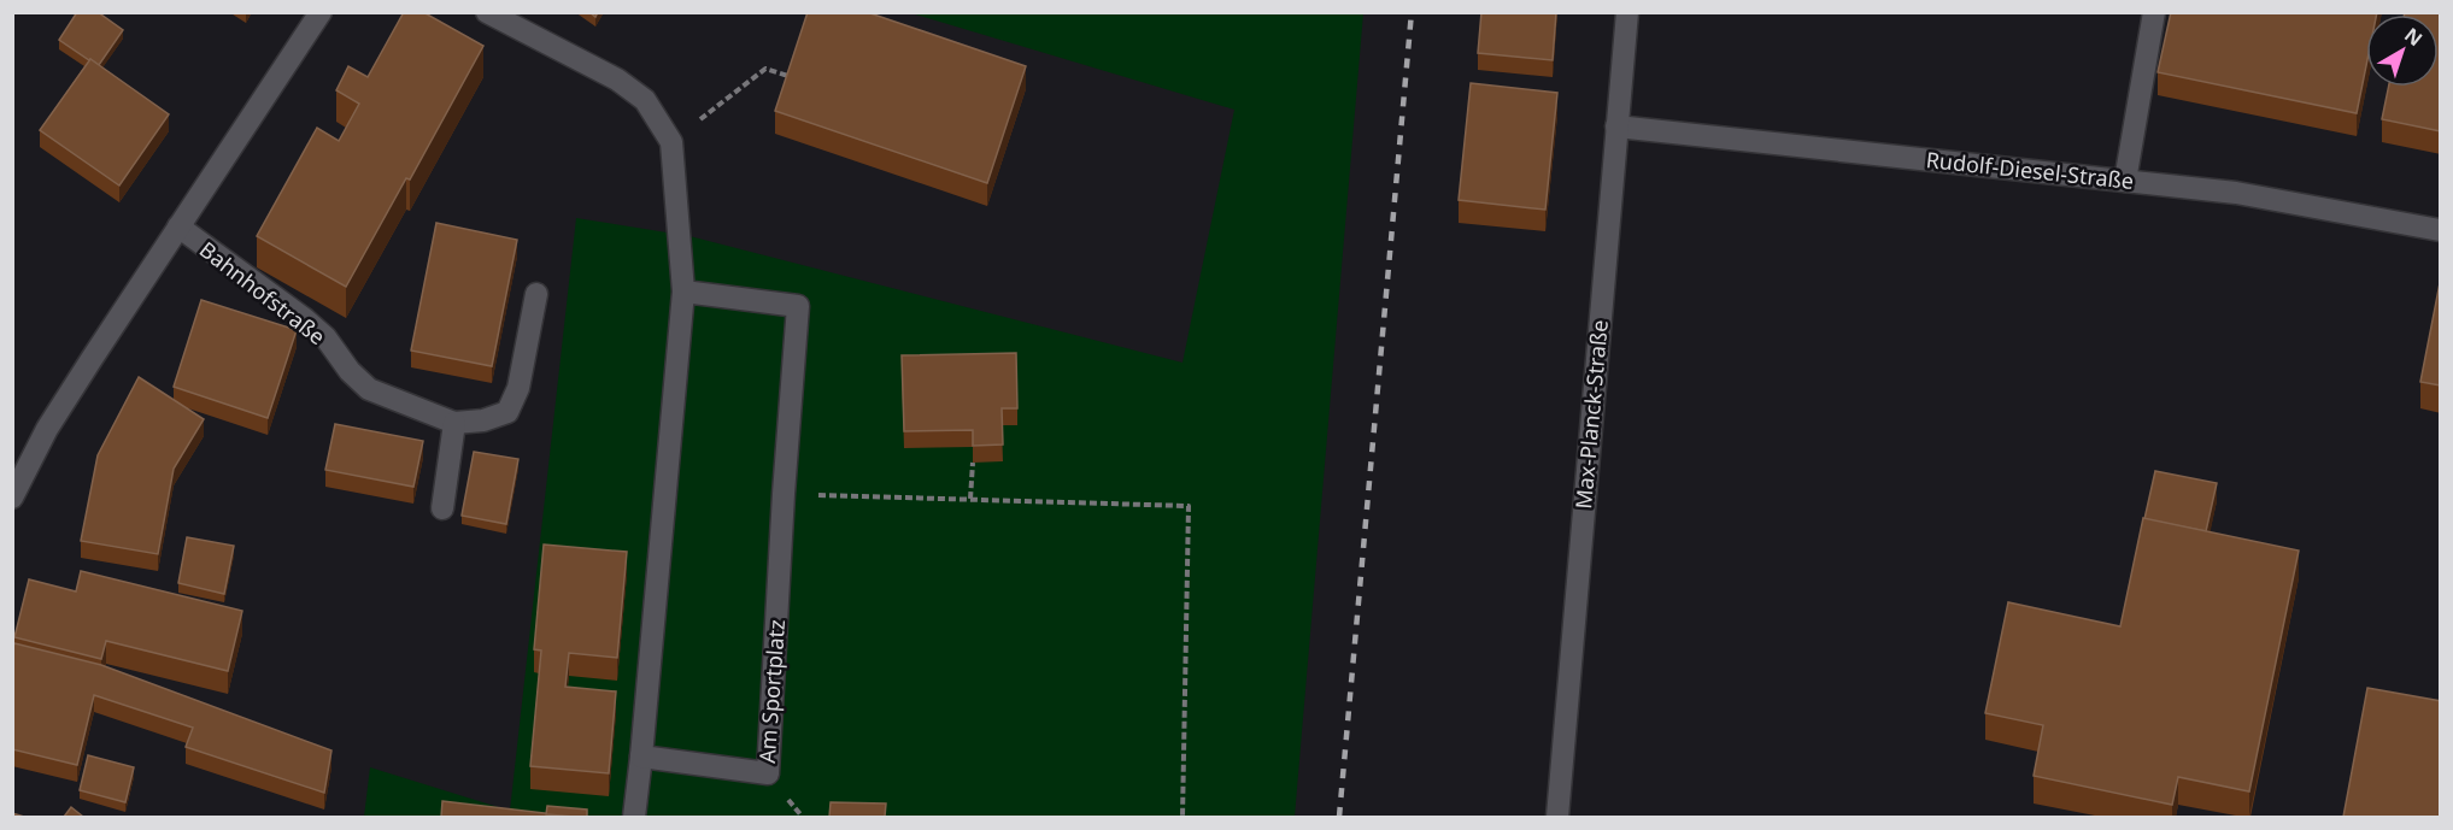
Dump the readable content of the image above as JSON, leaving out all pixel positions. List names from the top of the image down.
{
  "streets": {
    "street": [
      "Rudolf-Diesel-Straße",
      "Bahnhofstraße",
      "Max-Planck-Straße",
      "Am Sportplatz"
    ]
  },
  "crossings": [
    ["Rudolf-Diesel-Straße", "Max-Planck-Straße"]
  ],
  "north": "top right"
}
